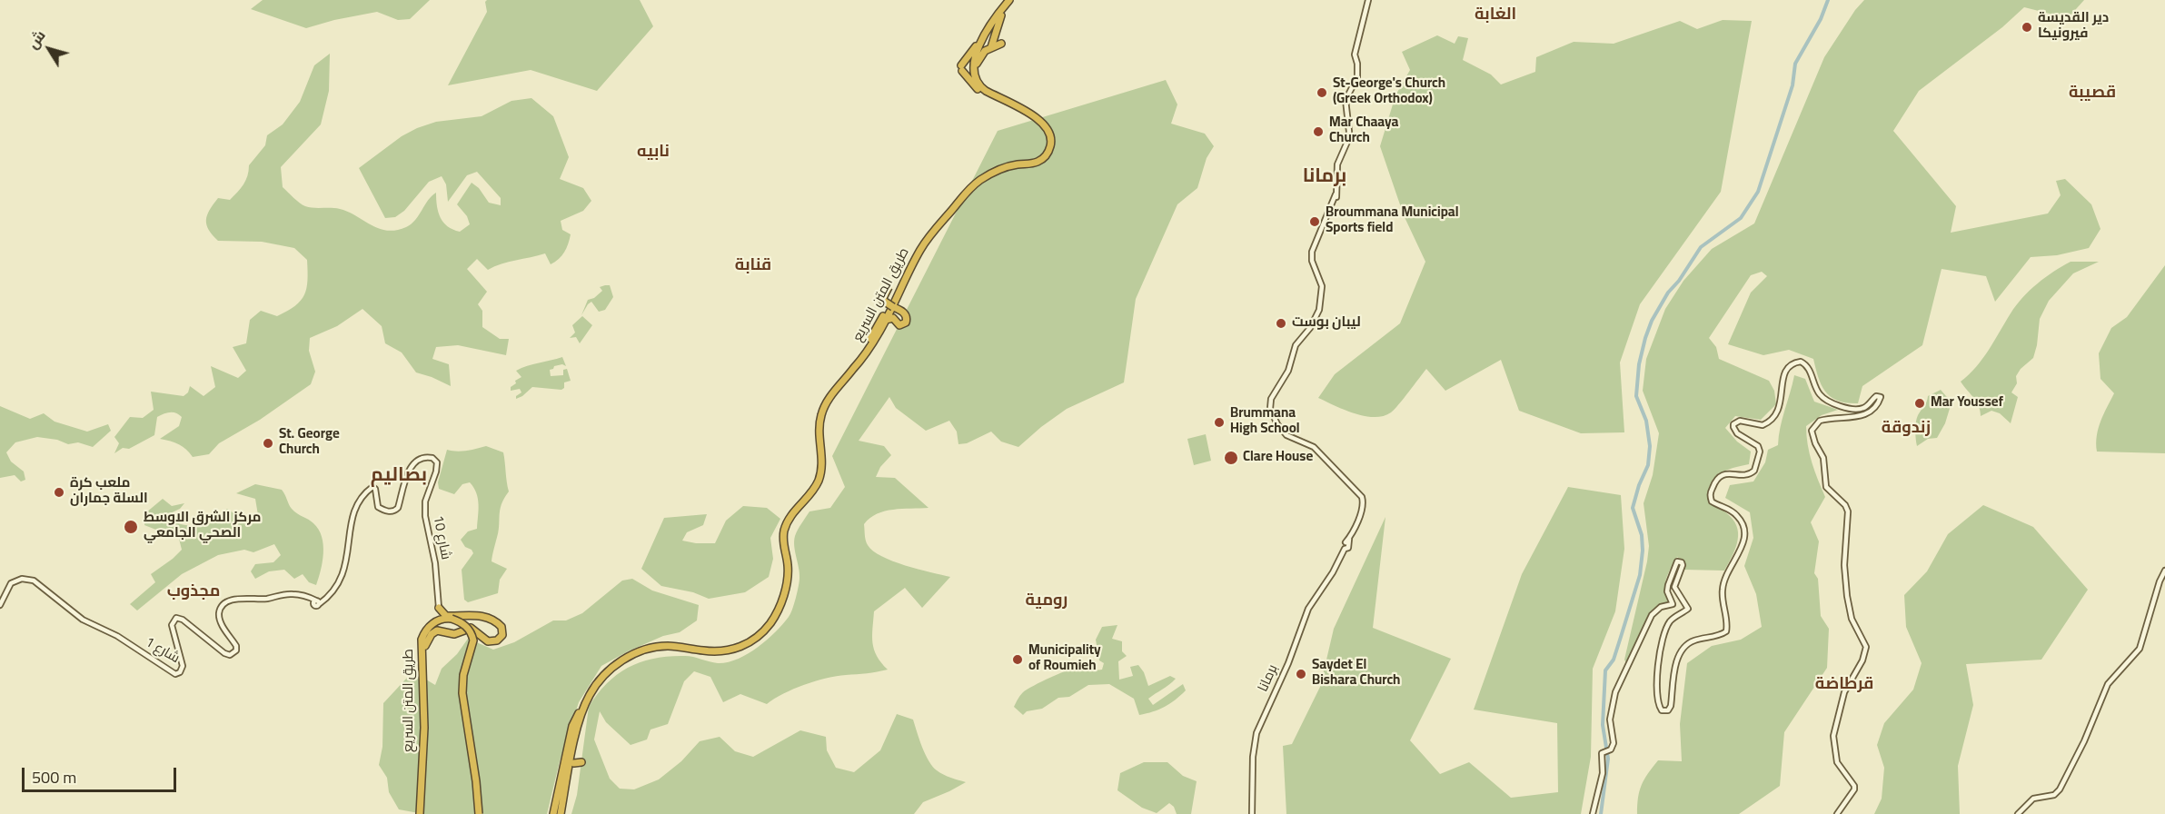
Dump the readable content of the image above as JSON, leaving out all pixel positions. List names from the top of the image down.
{
  "streets": {
    "highway": ["طريق المتن السريع"],
    "main road": ["شارع 10", "شارع 1", "برمانا"]
  },
  "crossings": [
    ["طريق المتن السريع", "شارع 10"],
    ["شارع 10", "شارع 1"]
  ],
  "districts": [
    "الغابة",
    "قصيبة",
    "نابيه",
    "برمانا",
    "قنابة",
    "زندوقة",
    "بصاليم",
    "مجذوب",
    "رومية",
    "قرطاضة"
  ],
  "places": [
    "دير القديسة فيرونيكا",
    "St-George's Church (Greek Orthodox)",
    "Mar Chaaya Church",
    "Broummana Municipal Sports field",
    "ليبان بوست",
    "Mar Youssef",
    "Brummana High School",
    "St. George Church",
    "Clare House",
    "ملعب كرة السلة جماران",
    "مركز الشرق الاوسط الصحي الجامعي",
    "Municipality of Roumieh",
    "Saydet El Bishara Church"
  ],
  "scale_bar": "500 m",
  "north": "top left"
}
